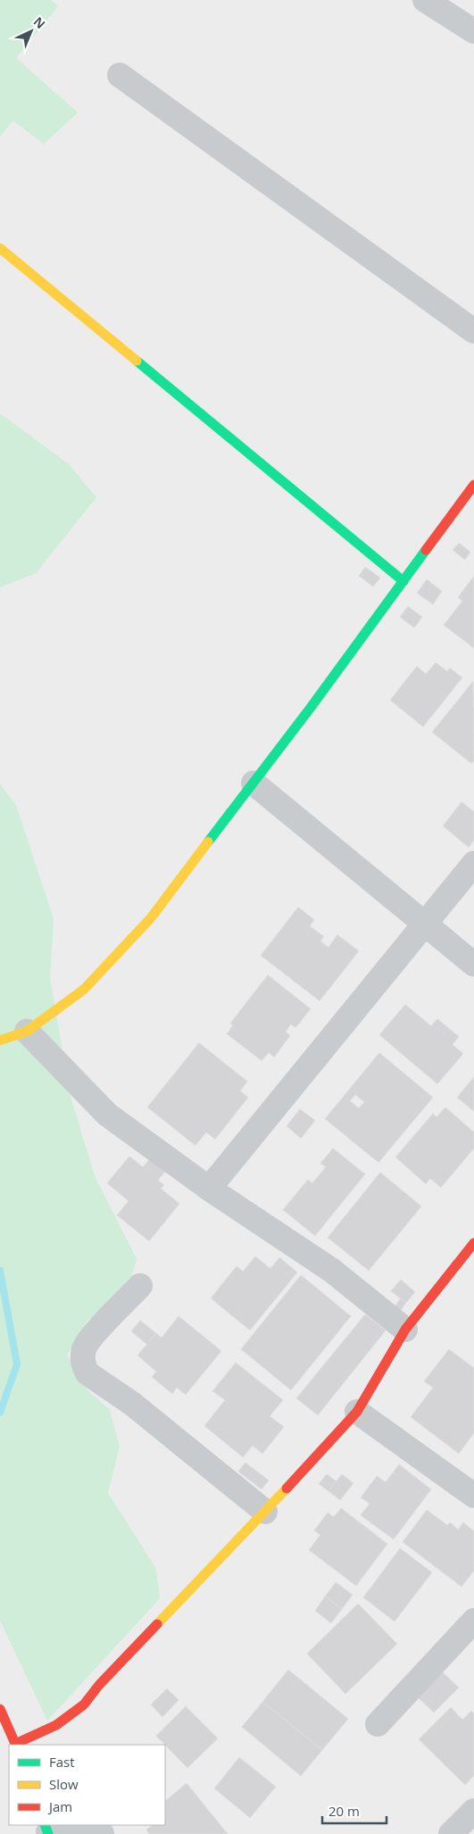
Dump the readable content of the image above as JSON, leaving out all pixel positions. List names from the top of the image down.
{
  "legend": ["Fast", "Slow", "Jam"],
  "scale_bar": "20 m",
  "north": "top right"
}
